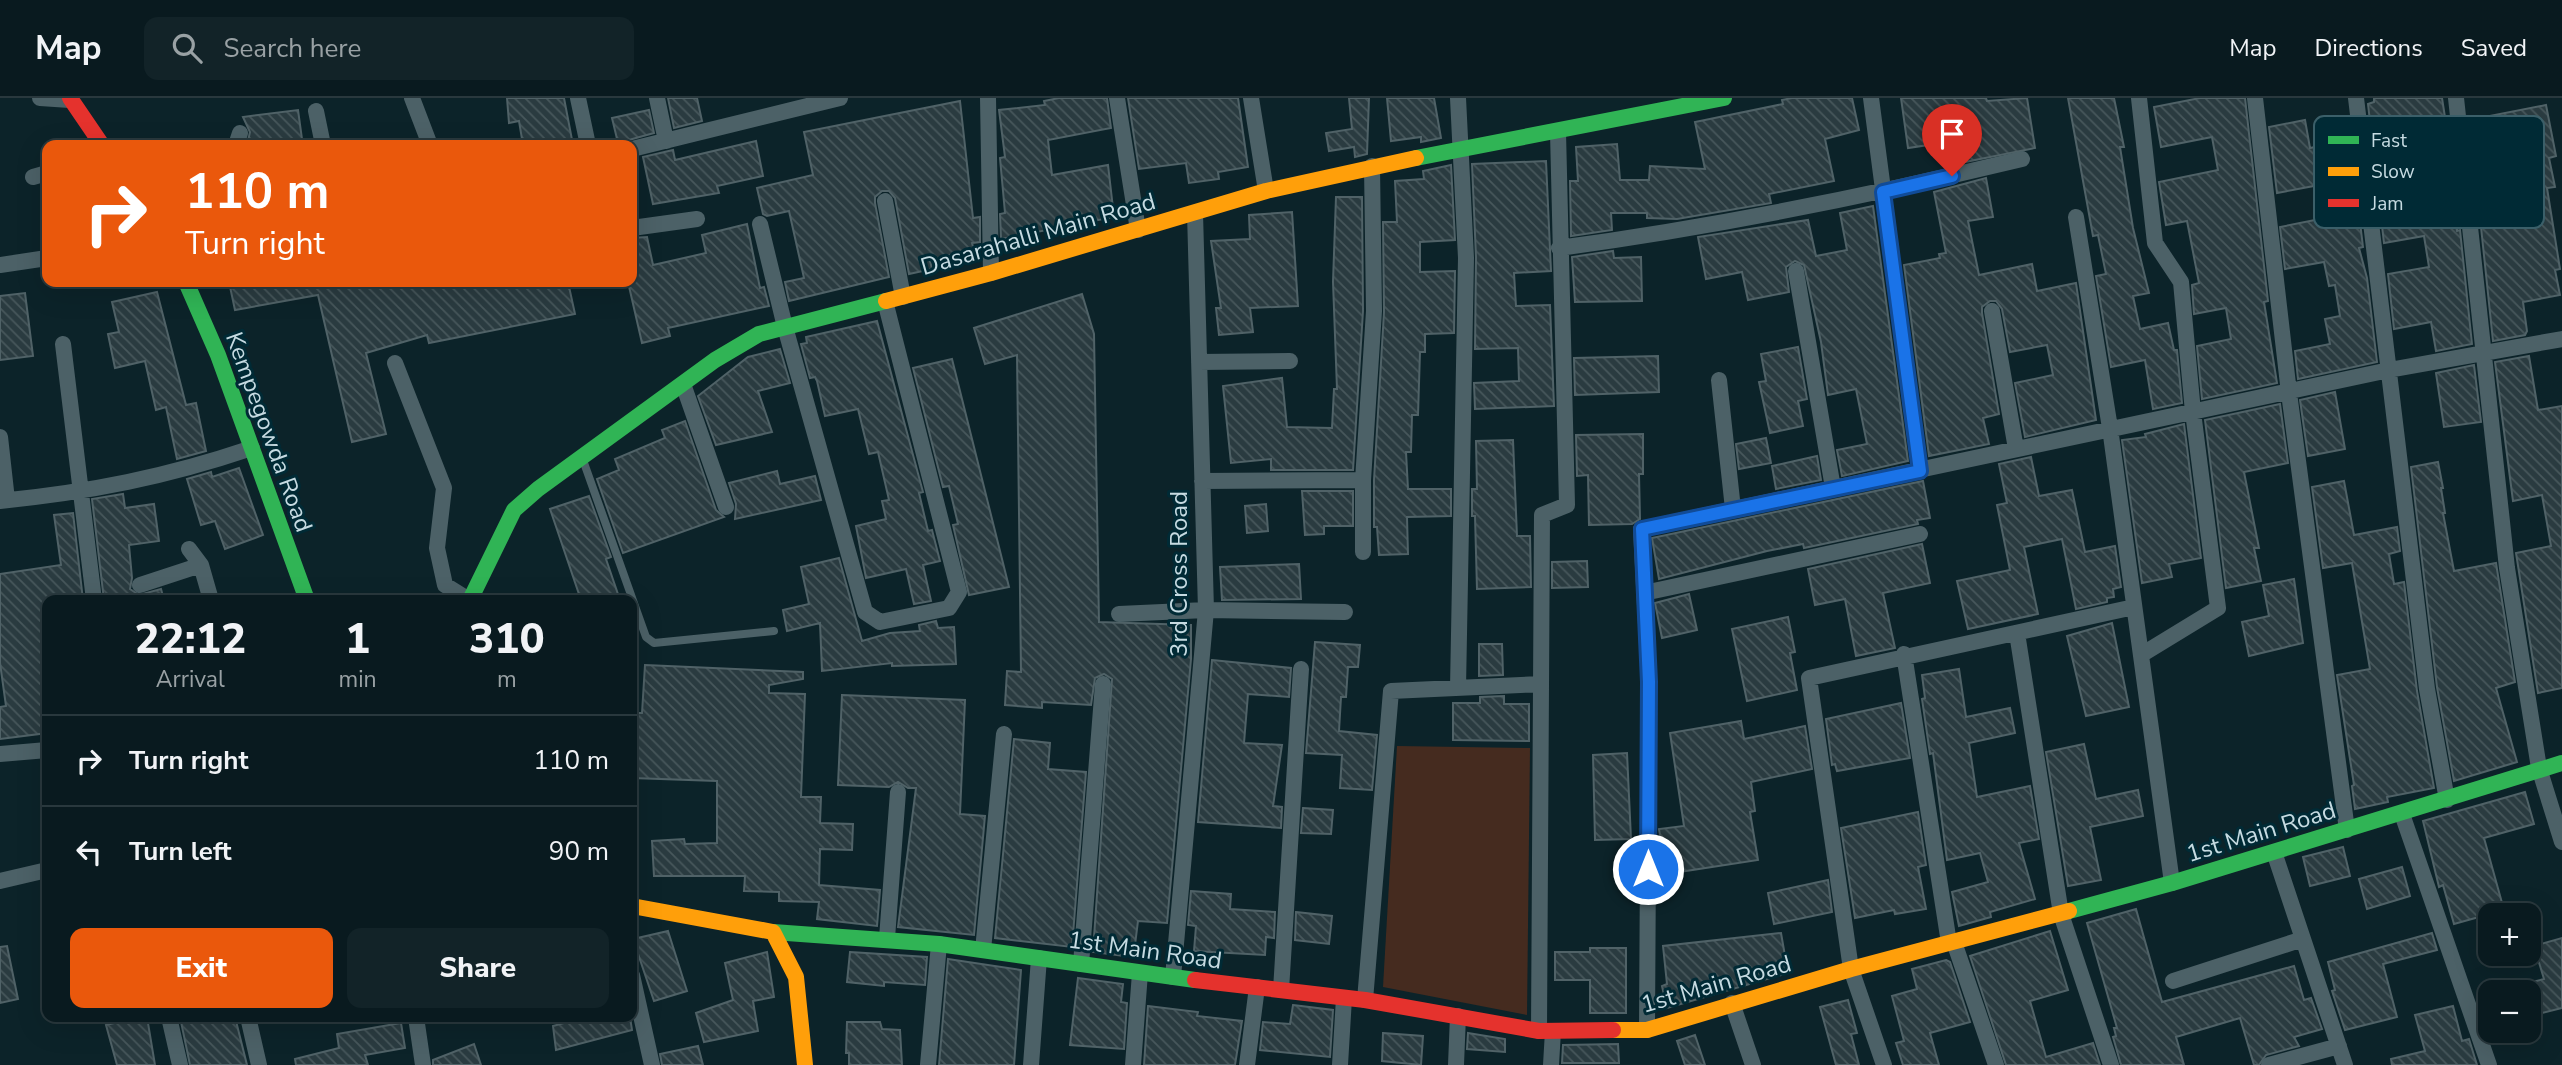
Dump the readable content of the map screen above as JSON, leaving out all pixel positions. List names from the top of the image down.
{
  "streets": {
    "street": [
      "Dasarahalli Main Road",
      "Kempegowda Road",
      "3rd Cross Road",
      "1st Main Road"
    ]
  },
  "crossings": [
    ["Dasarahalli Main Road", "3rd Cross Road"],
    ["3rd Cross Road", "1st Main Road"]
  ],
  "legend": ["Fast", "Slow", "Jam"],
  "page": {
    "header": "Map",
    "search": "Search here",
    "nav": ["Map", "Directions", "Saved"],
    "turn": ["110 m", "Turn right"],
    "eta": [
      "22:12",
      "Arrival",
      "1",
      "min",
      "310",
      "m"
    ],
    "list": [
      {
        "name": "Turn right",
        "value": "110 m"
      },
      {
        "name": "Turn left",
        "value": "90 m"
      }
    ],
    "map_buttons": ["+", "−"],
    "buttons": ["Exit", "Share"]
  }
}
